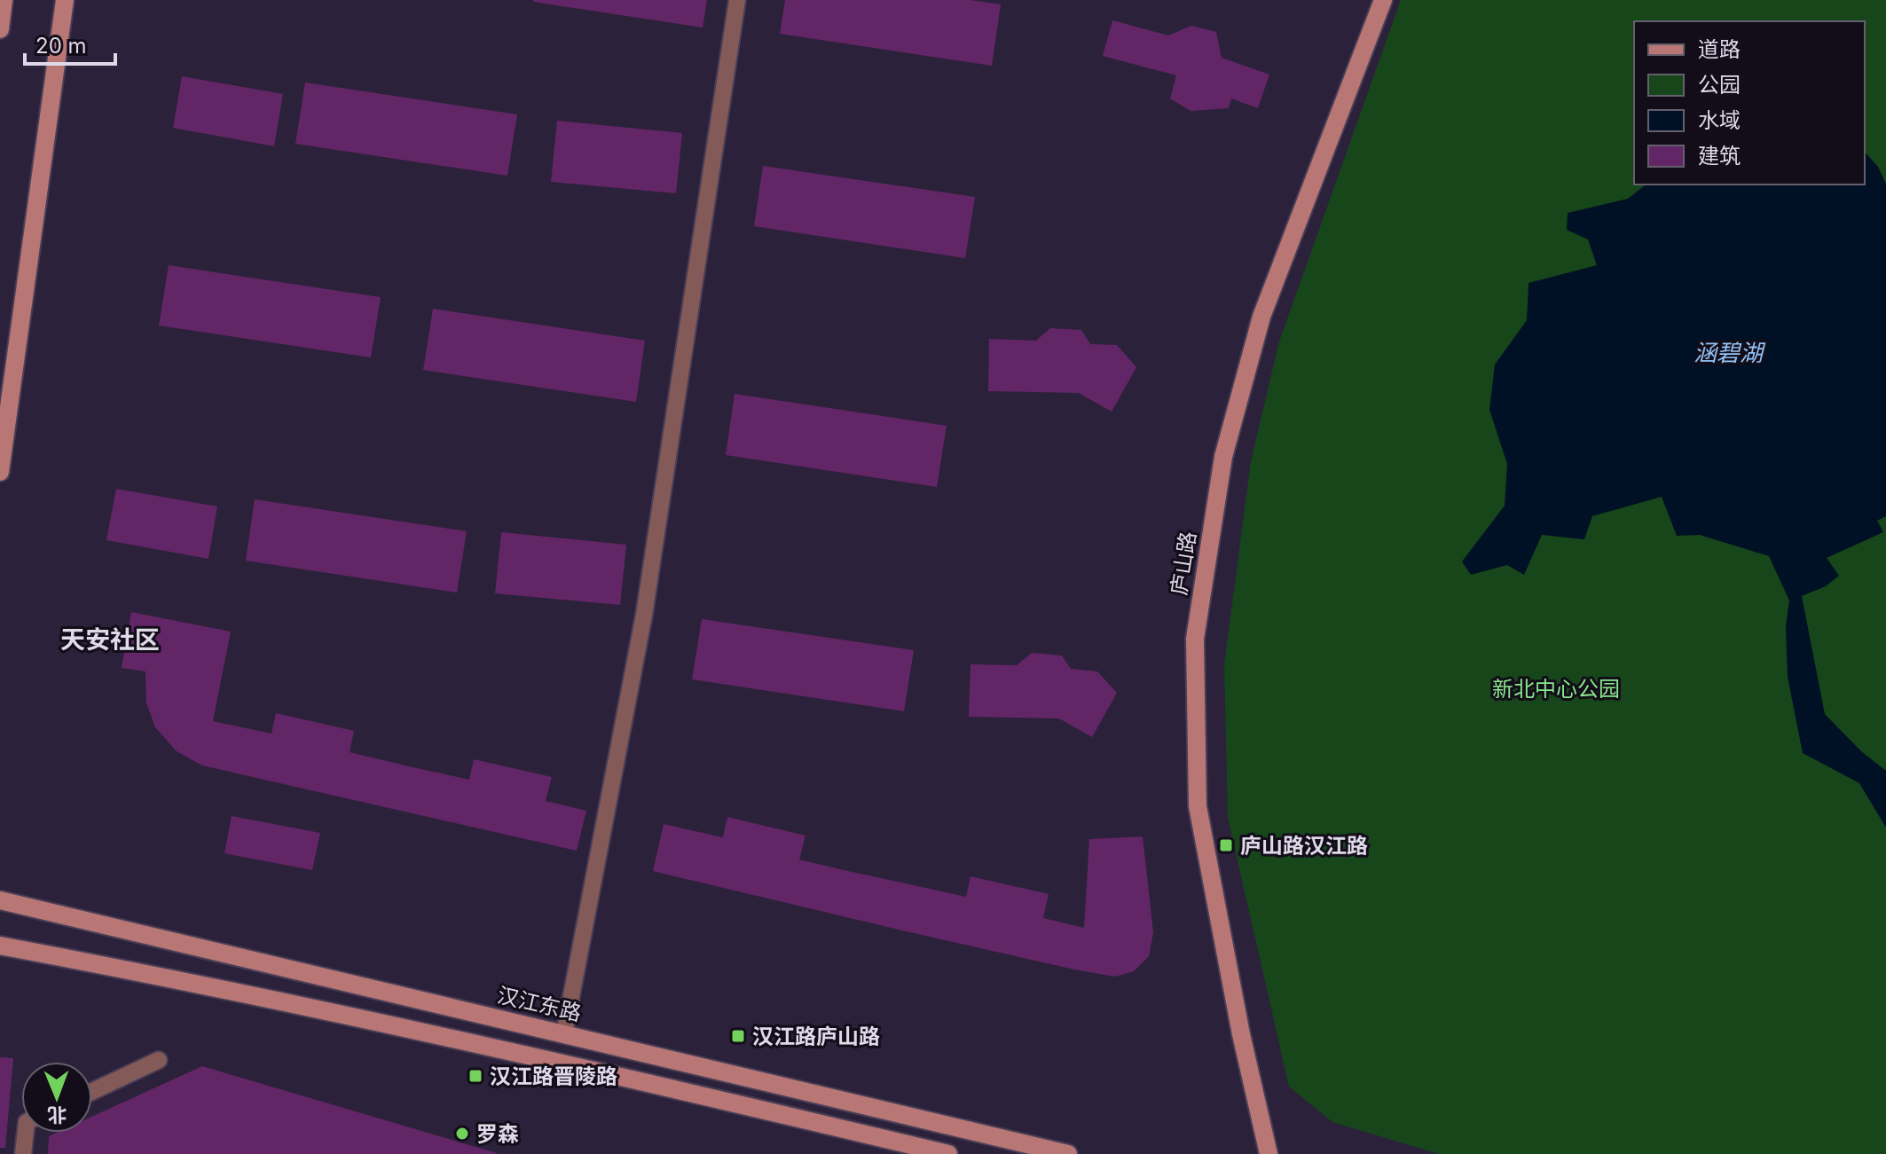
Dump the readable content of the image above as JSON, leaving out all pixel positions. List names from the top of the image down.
{
  "streets": {
    "main road": ["庐山路", "汉江东路"]
  },
  "districts": ["天安社区"],
  "water": ["涵碧湖"],
  "parks": ["新北中心公园"],
  "places": {
    "transit": ["庐山路汉江路", "汉江路庐山路", "汉江路晋陵路"],
    "other": ["罗森"]
  },
  "legend": [
    "道路",
    "公园",
    "水域",
    "建筑"
  ],
  "scale_bar": "20 m",
  "north": "bottom"
}
